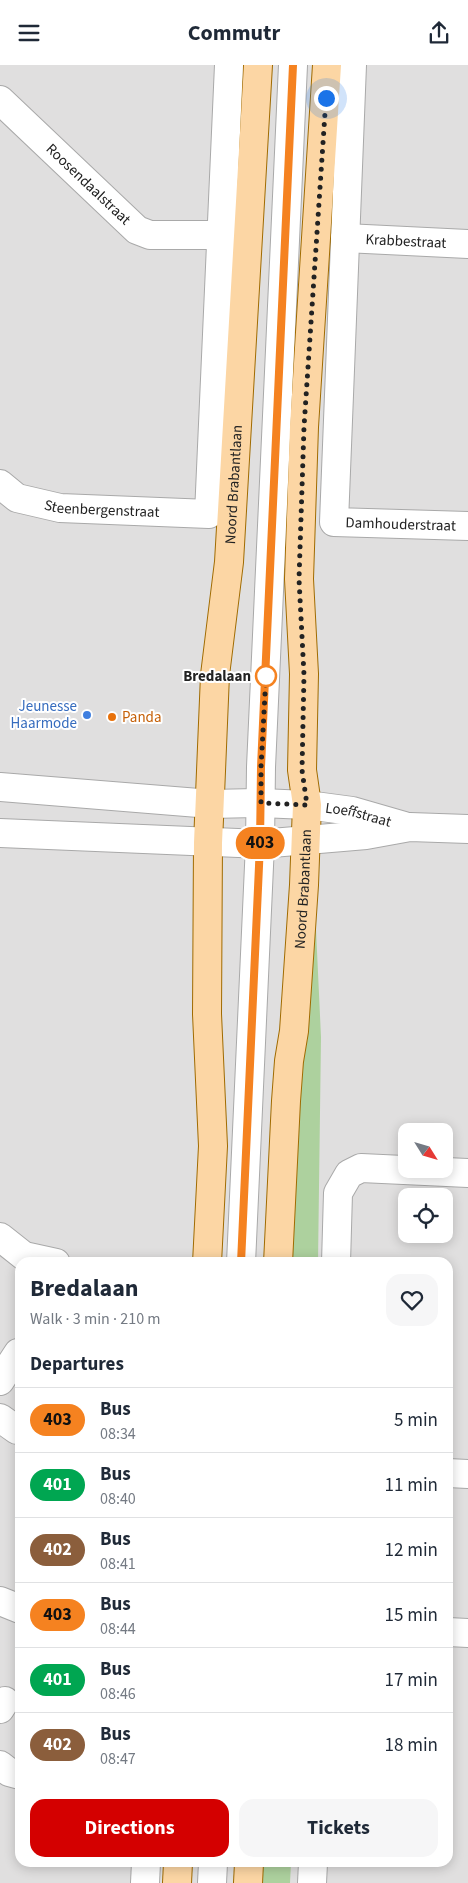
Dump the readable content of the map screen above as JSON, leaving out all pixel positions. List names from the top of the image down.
{
  "streets": {
    "main road": ["Noord Brabantlaan"],
    "street": [
      "Roosendaalstraat",
      "Krabbestraat",
      "Steenbergenstraat",
      "Damhouderstraat",
      "Loeffstraat"
    ]
  },
  "crossings": [
    ["Roosendaalstraat", "Noord Brabantlaan"],
    ["Krabbestraat", "Damhouderstraat"],
    ["Noord Brabantlaan", "Steenbergenstraat"],
    ["Noord Brabantlaan", "Loeffstraat"]
  ],
  "places": ["Bredalaan", "Jeunesse Haarmode", "Panda"],
  "lines": ["bus line 403"],
  "north": "bottom right",
  "page": {
    "header": "Commutr",
    "on_map": "403",
    "heading": [
      ["Bredalaan", "Walk · 3 min · 210 m"],
      "Departures"
    ],
    "list": [
      {
        "mark": "403",
        "name": "Bus",
        "note": "08:34",
        "value": "5 min"
      },
      {
        "mark": "401",
        "name": "Bus",
        "note": "08:40",
        "value": "11 min"
      },
      {
        "mark": "402",
        "name": "Bus",
        "note": "08:41",
        "value": "12 min"
      },
      {
        "mark": "403",
        "name": "Bus",
        "note": "08:44",
        "value": "15 min"
      },
      {
        "mark": "401",
        "name": "Bus",
        "note": "08:46",
        "value": "17 min"
      },
      {
        "mark": "402",
        "name": "Bus",
        "note": "08:47",
        "value": "18 min"
      }
    ],
    "buttons": ["Directions", "Tickets"]
  }
}
